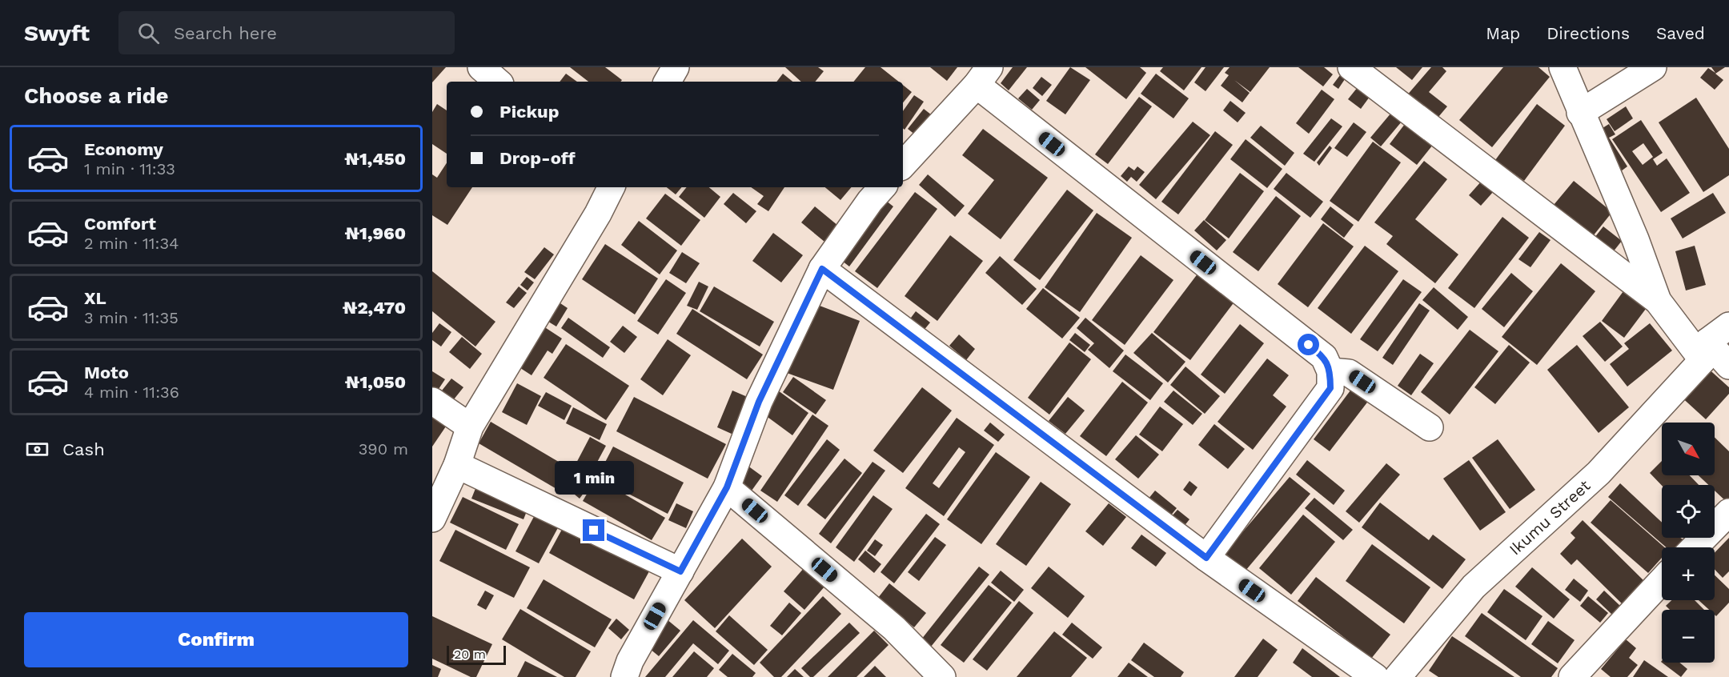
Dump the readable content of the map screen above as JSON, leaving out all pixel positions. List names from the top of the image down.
{
  "streets": {
    "street": ["Ikumu Street"]
  },
  "scale_bar": "20 m",
  "north": "bottom right",
  "page": {
    "header": "Swyft",
    "search": "Search here",
    "nav": ["Map", "Directions", "Saved"],
    "heading": "Choose a ride",
    "banner": ["Pickup", "Drop-off"],
    "list": [
      {
        "name": "Economy",
        "note": "1 min · 11:33",
        "value": "₦1,450"
      },
      {
        "name": "Comfort",
        "note": "2 min · 11:34",
        "value": "₦1,960"
      },
      {
        "name": "XL",
        "note": "3 min · 11:35",
        "value": "₦2,470"
      },
      {
        "name": "Moto",
        "note": "4 min · 11:36",
        "value": "₦1,050"
      }
    ],
    "pay": ["Cash", "390 m"],
    "map_buttons": ["+", "−"],
    "bubble": "1 min",
    "buttons": "Confirm",
    "scale": "20 m"
  }
}
